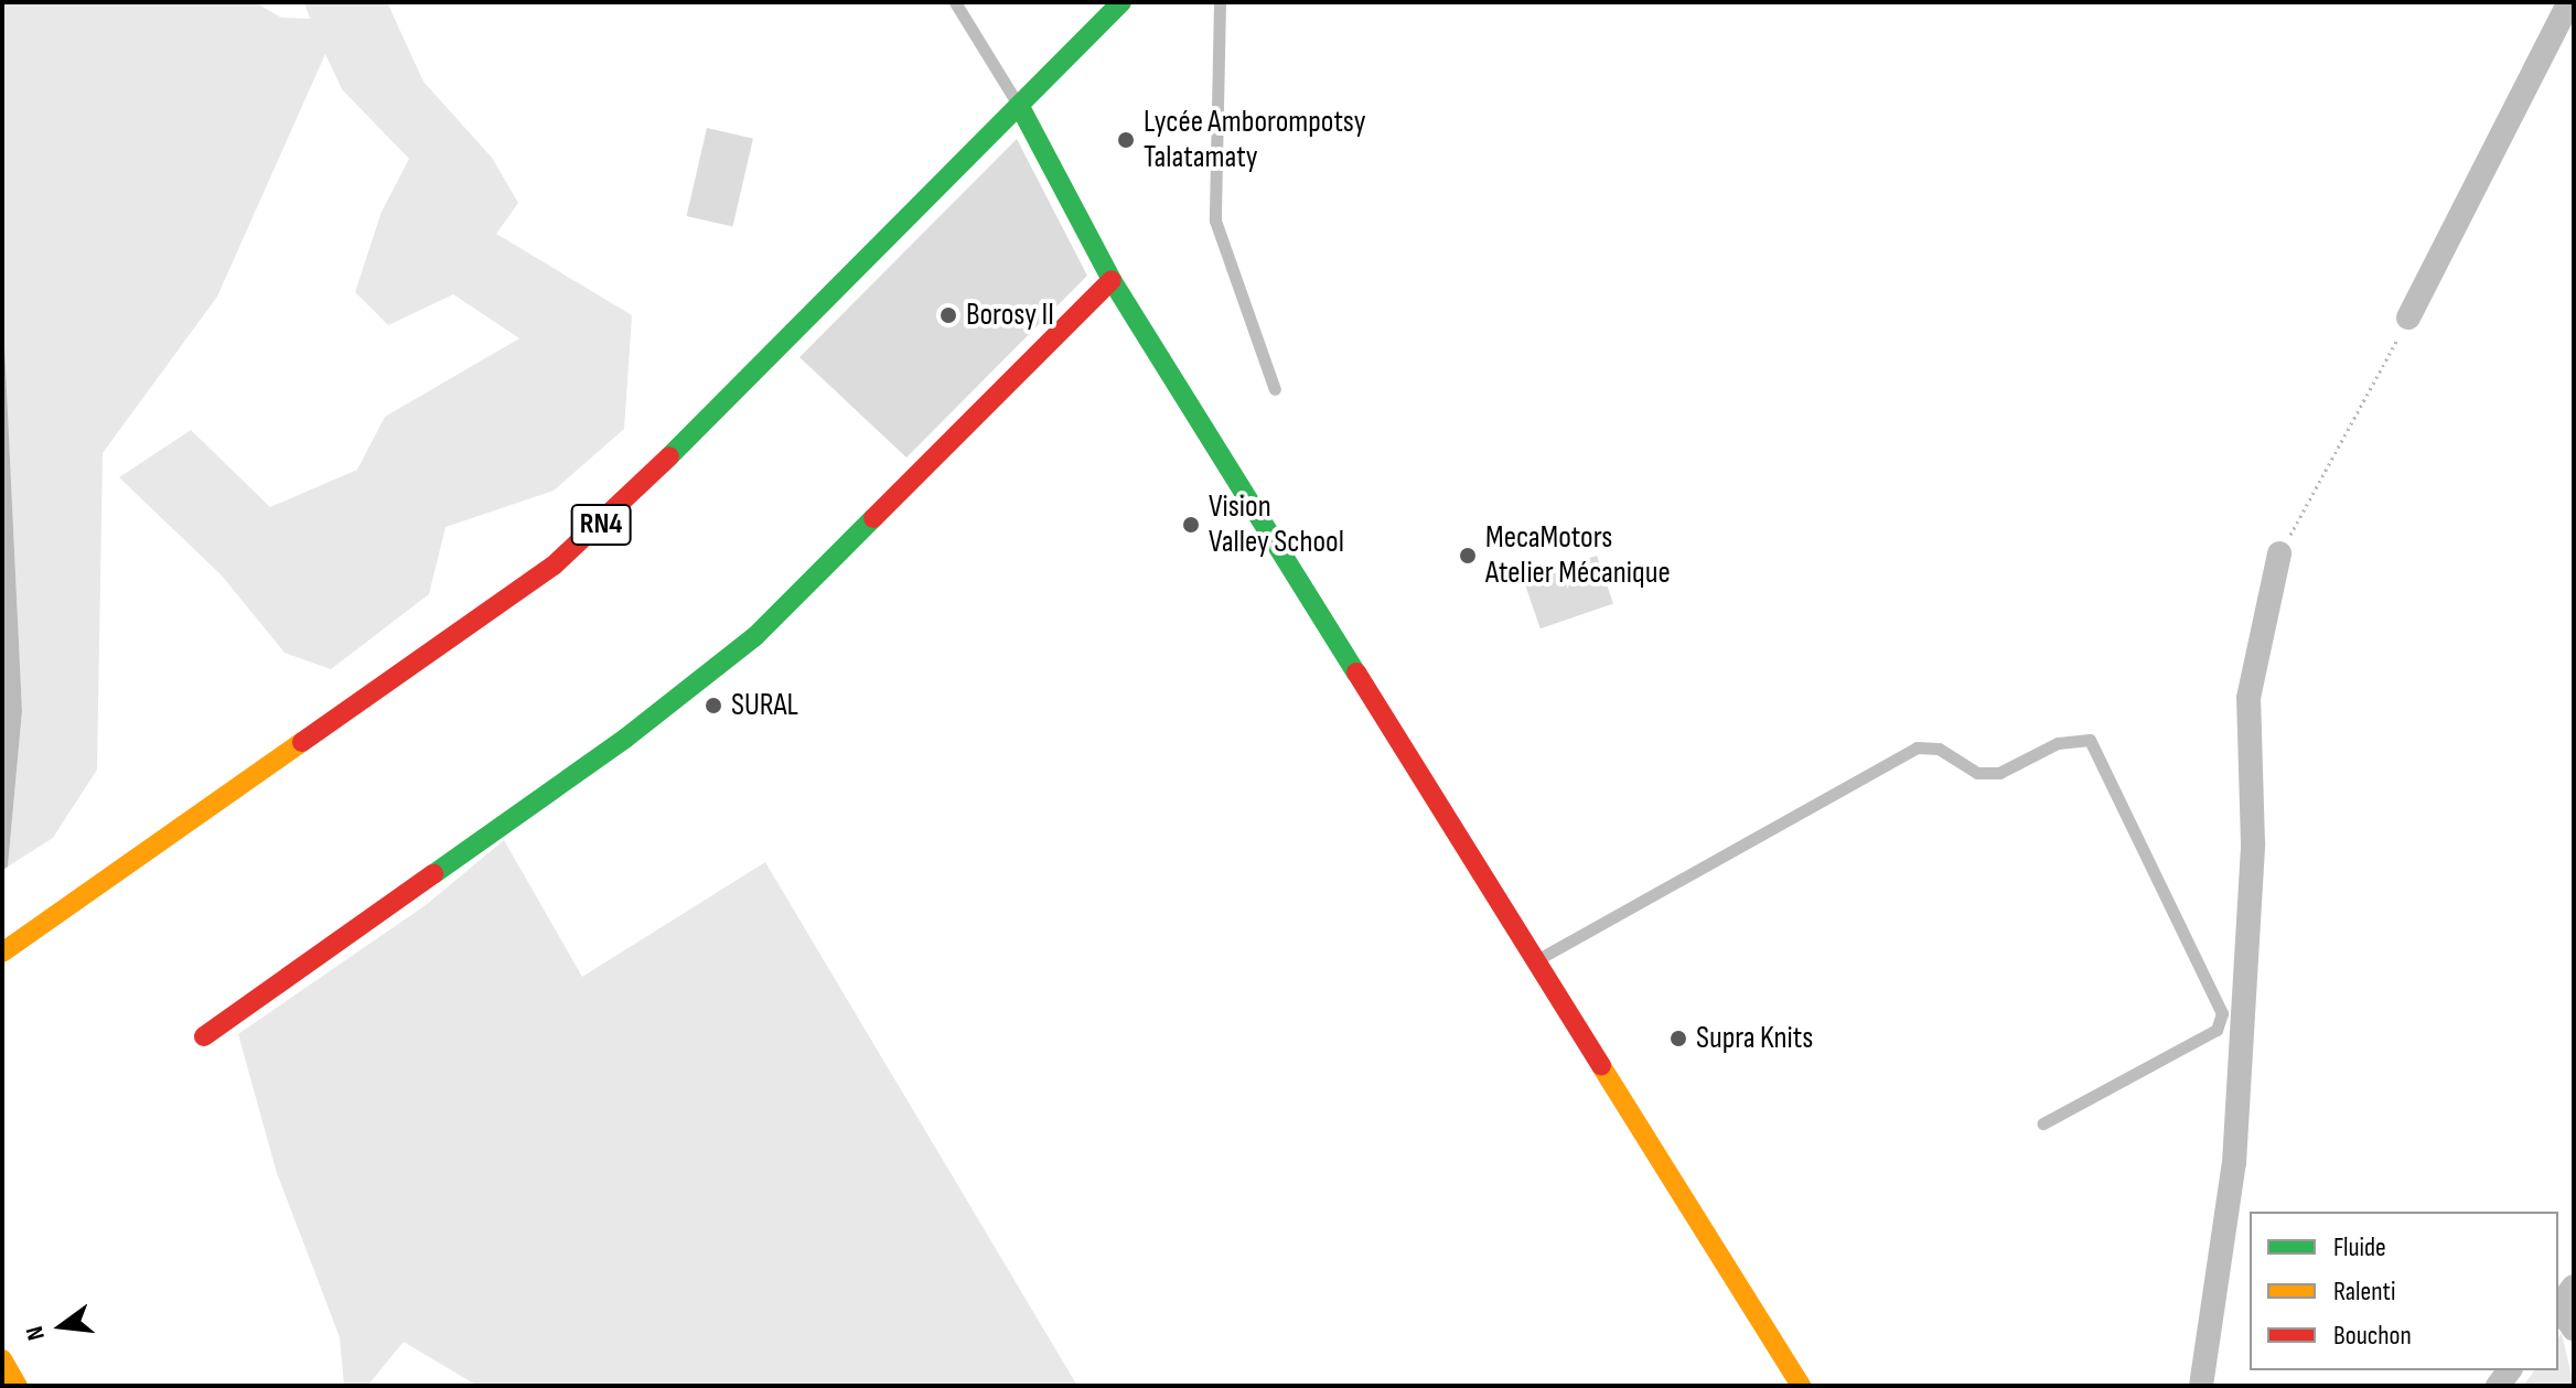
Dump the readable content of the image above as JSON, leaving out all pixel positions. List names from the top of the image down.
{
  "streets": {
    "street": ["RN4"]
  },
  "places": [
    "Lycée Amborompotsy Talatamaty",
    "Borosy II",
    "Vision Valley School",
    "MecaMotors Atelier Mécanique",
    "SURAL",
    "Supra Knits"
  ],
  "legend": ["Fluide", "Ralenti", "Bouchon"],
  "north": "left"
}
